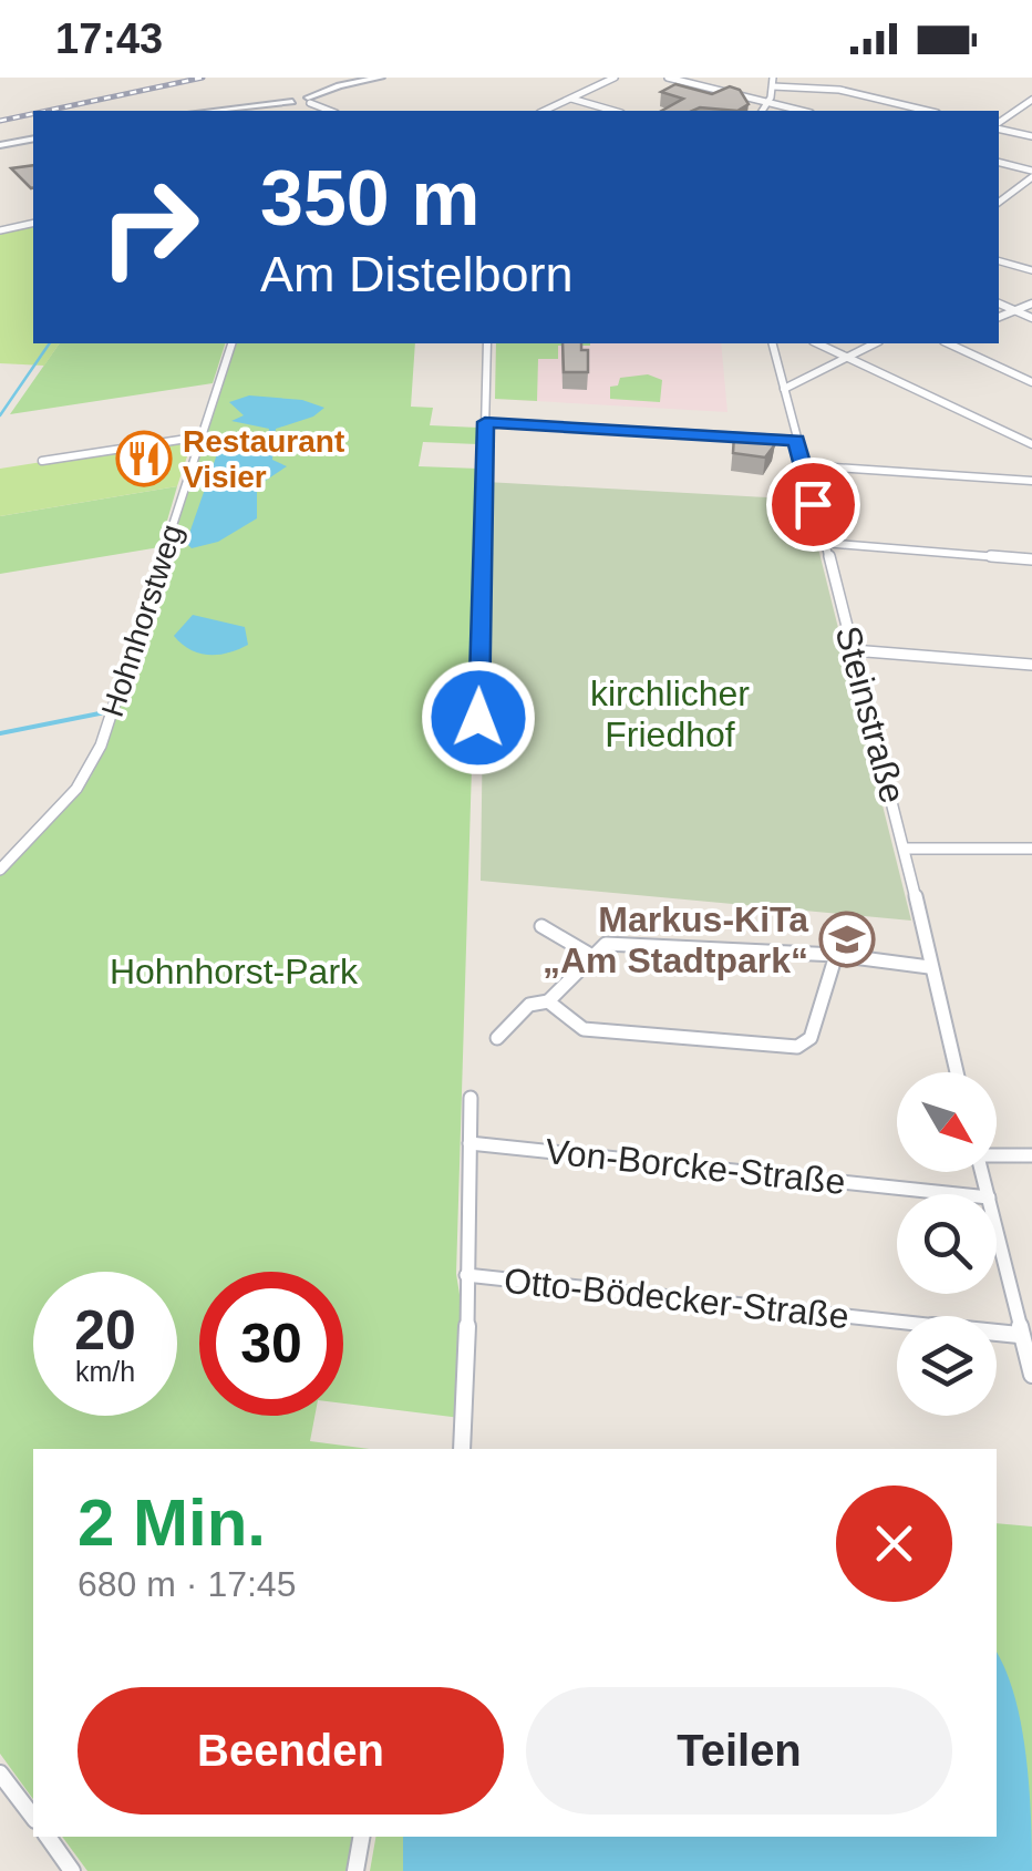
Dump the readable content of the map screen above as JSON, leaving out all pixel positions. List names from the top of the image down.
{
  "streets": {
    "street": [
      "Hohnhorstweg",
      "Steinstraße",
      "Von-Borcke-Straße",
      "Otto-Bödecker-Straße"
    ]
  },
  "parks": ["kirchlicher Friedhof", "Hohnhorst-Park"],
  "places": {
    "restaurant": ["Restaurant Visier"],
    "school or university": ["Markus-KiTa „Am Stadtpark“"]
  },
  "north": "bottom right",
  "page": {
    "status": "17:43",
    "turn": ["350 m", "Am Distelborn"],
    "speed": "20 km/h",
    "limit": "30",
    "heading": ["2 Min.", "680 m · 17:45"],
    "buttons": ["Beenden", "Teilen"]
  }
}
